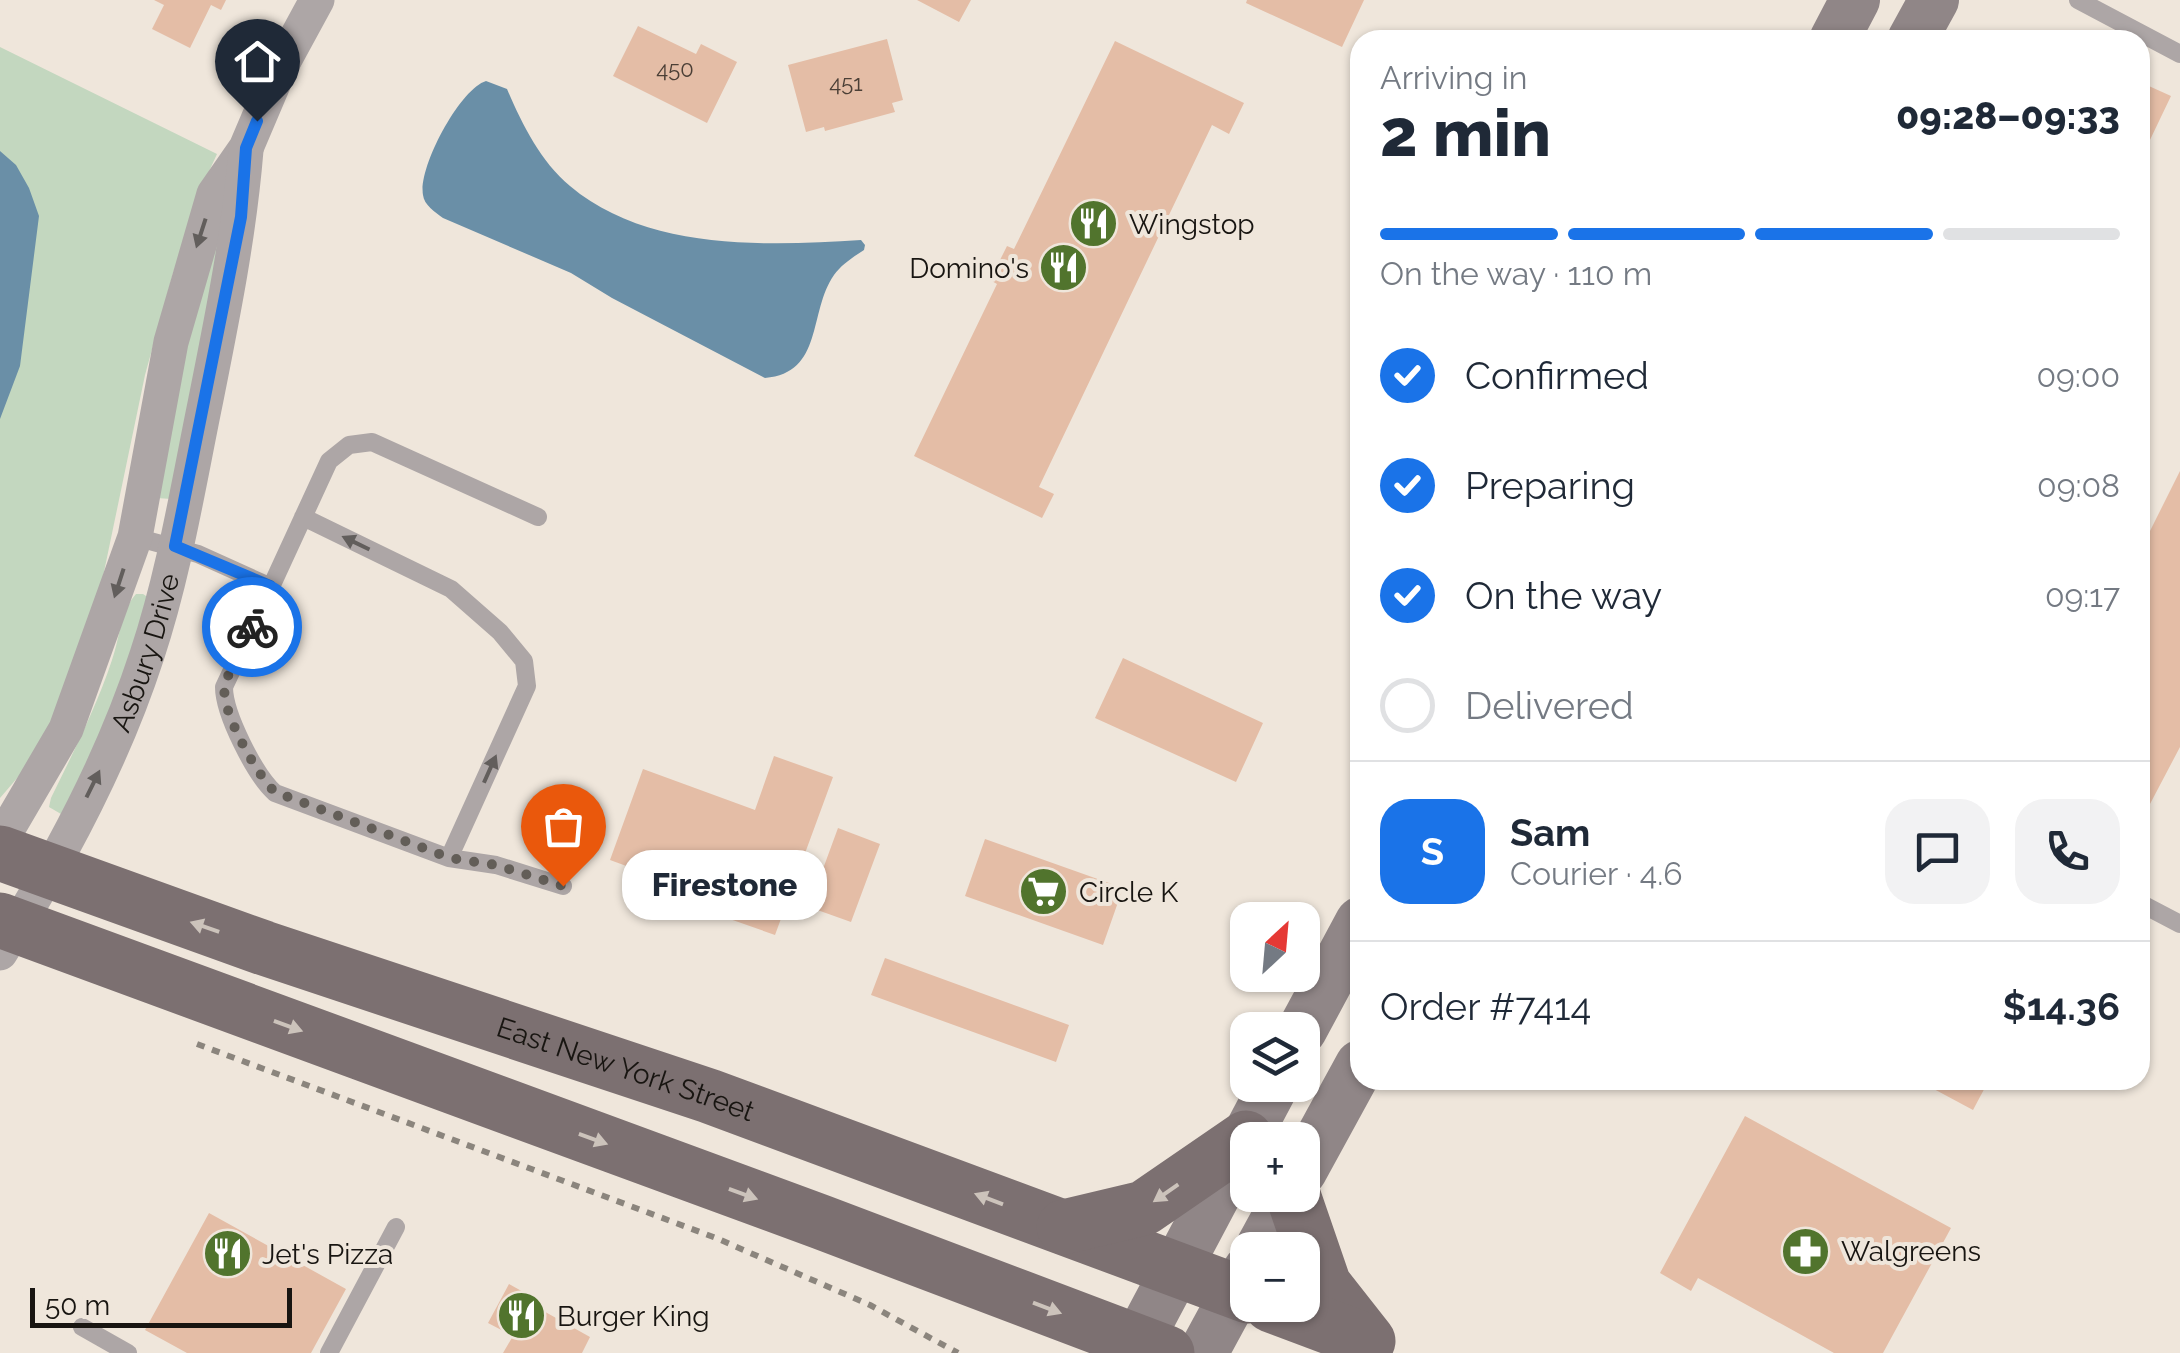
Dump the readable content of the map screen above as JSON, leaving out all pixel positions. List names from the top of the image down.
{
  "streets": {
    "main road": ["East New York Street"],
    "street": ["Asbury Drive"]
  },
  "crossings": [
    ["Asbury Drive", "East New York Street"]
  ],
  "places": {
    "restaurant": [
      "Wingstop",
      "Domino's",
      "Jet's Pizza",
      "Burger King"
    ],
    "other": ["Firestone"],
    "supermarket": ["Circle K"],
    "pharmacy": ["Walgreens"]
  },
  "house_numbers": ["450", "451"],
  "scale_bar": "50 m",
  "north": "top right",
  "page": {
    "heading": ["2 min", "Arriving in", "09:28–09:33"],
    "panel": [
      "Sam",
      "Courier · 4.6",
      "Order #7414",
      "$14.36"
    ],
    "bar": "On the way · 110 m",
    "list": [
      ["Confirmed", "09:00"],
      ["Preparing", "09:08"],
      ["On the way", "09:17"],
      "Delivered"
    ],
    "round": "S",
    "bubble": "Firestone",
    "map_buttons": ["+", "−"],
    "scale": "50 m"
  }
}
